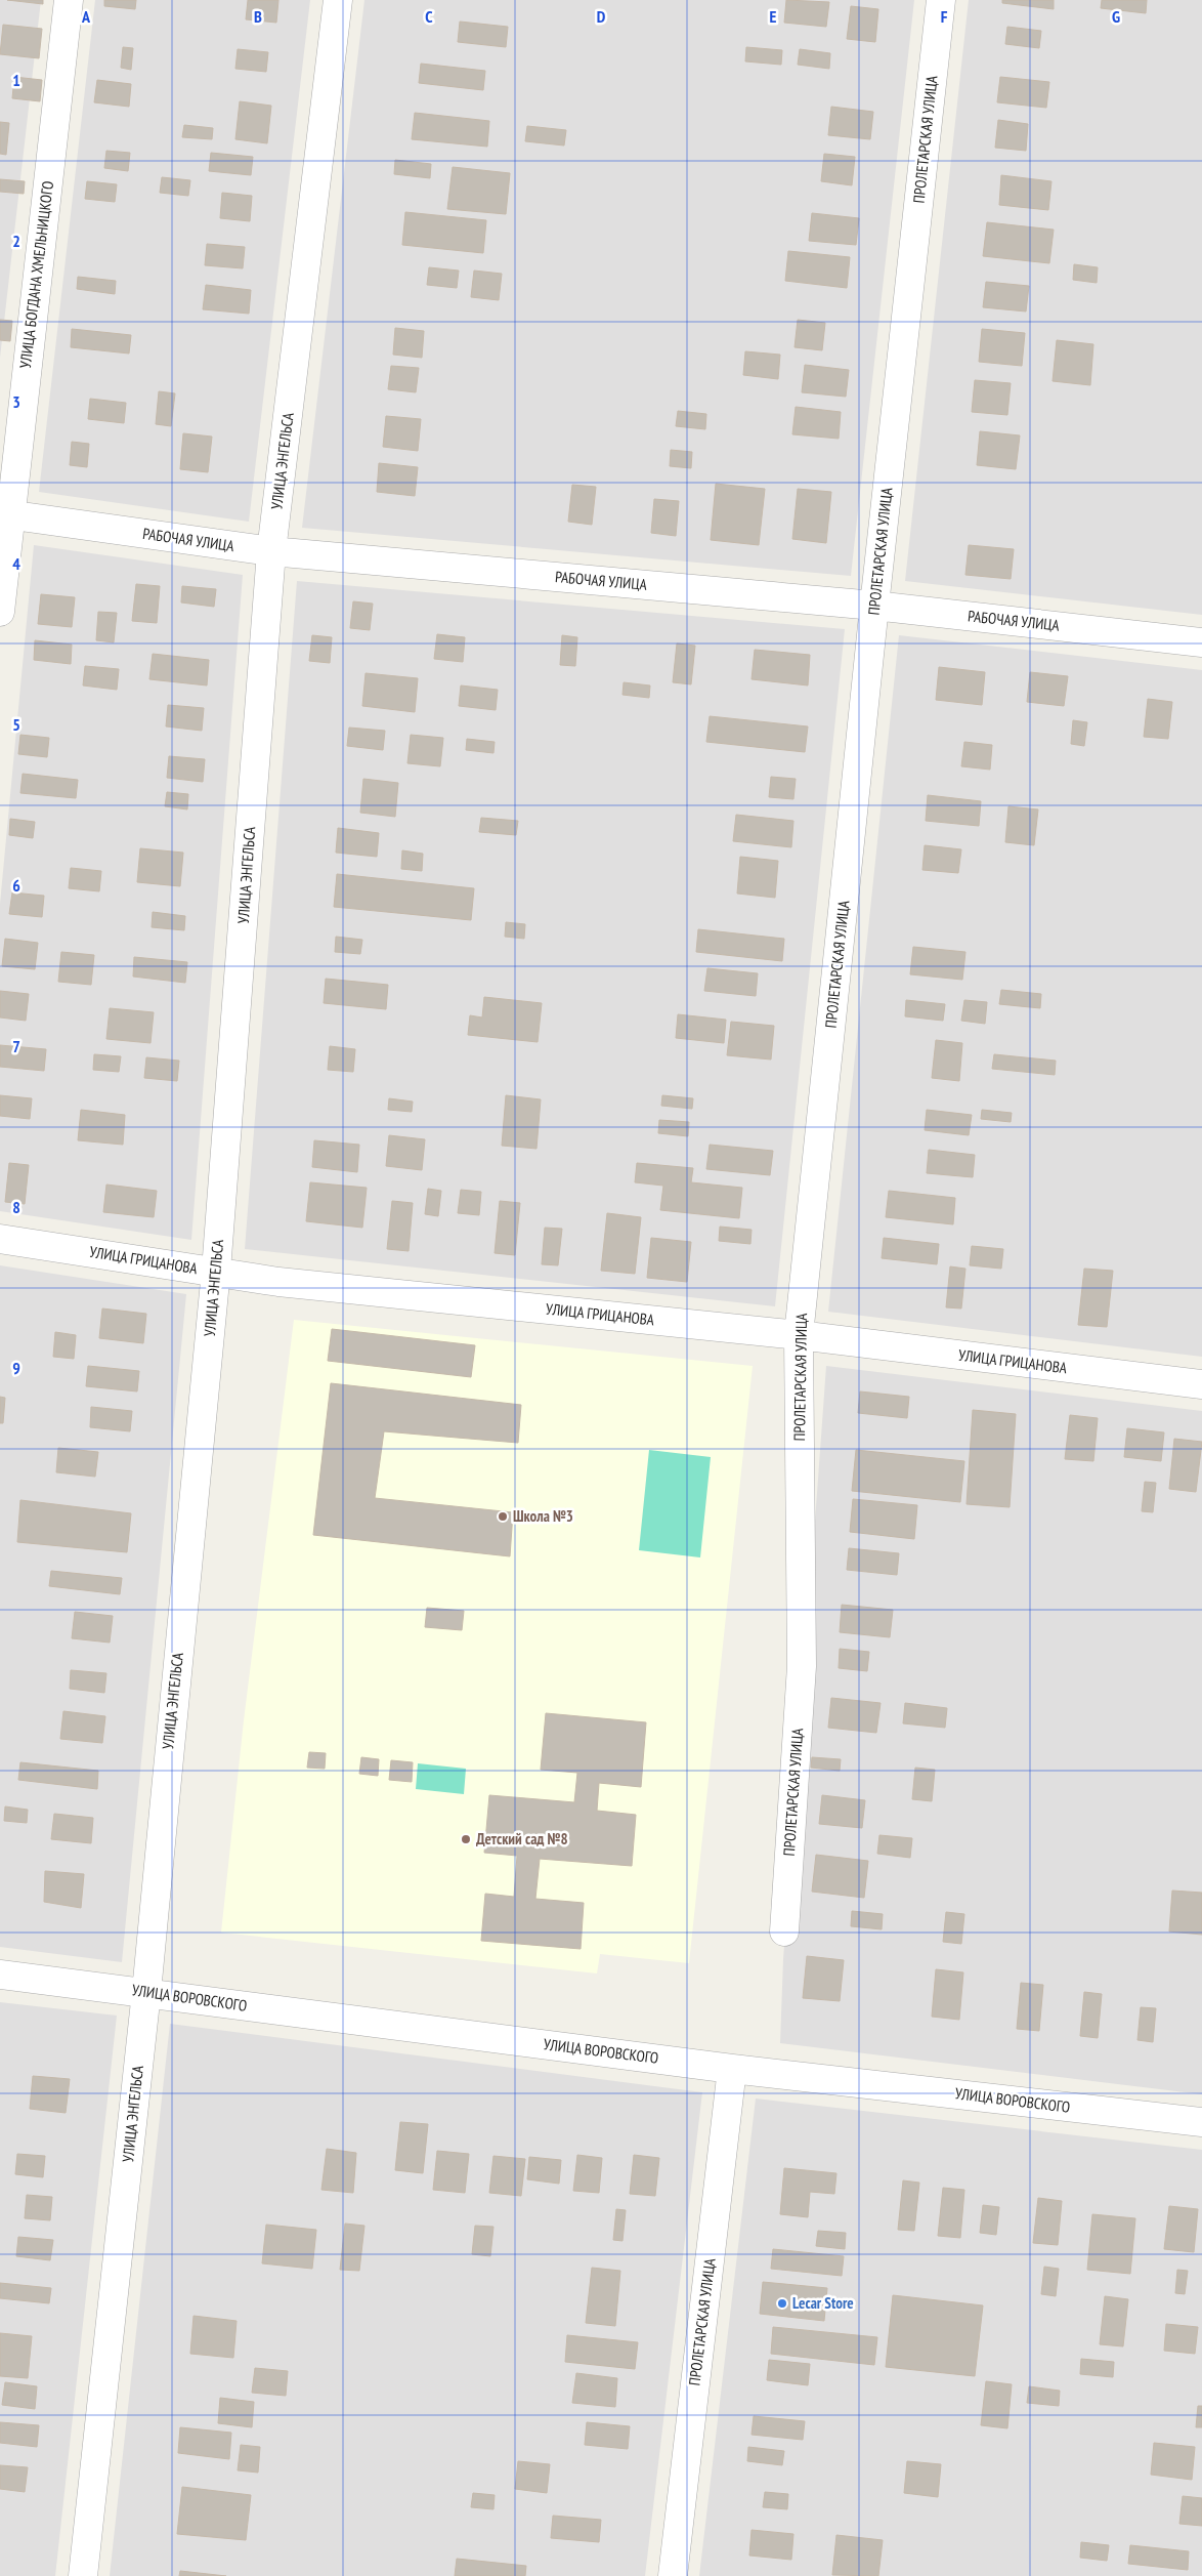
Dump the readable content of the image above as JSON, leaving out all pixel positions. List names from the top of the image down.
{
  "streets": {
    "street": [
      "ПРОЛЕТАРСКАЯ УЛИЦА",
      "УЛИЦА БОГДАНА ХМЕЛЬНИЦКОГО",
      "УЛИЦА ЭНГЕЛЬСА",
      "РАБОЧАЯ УЛИЦА",
      "УЛИЦА ГРИЦАНОВА",
      "УЛИЦА ВОРОВСКОГО"
    ]
  },
  "crossings": [
    ["ПРОЛЕТАРСКАЯ УЛИЦА", "РАБОЧАЯ УЛИЦА"],
    ["ПРОЛЕТАРСКАЯ УЛИЦА", "УЛИЦА ГРИЦАНОВА"],
    ["ПРОЛЕТАРСКАЯ УЛИЦА", "УЛИЦА ВОРОВСКОГО"],
    ["УЛИЦА БОГДАНА ХМЕЛЬНИЦКОГО", "РАБОЧАЯ УЛИЦА"],
    ["УЛИЦА ЭНГЕЛЬСА", "РАБОЧАЯ УЛИЦА"],
    ["УЛИЦА ЭНГЕЛЬСА", "УЛИЦА ГРИЦАНОВА"],
    ["УЛИЦА ЭНГЕЛЬСА", "УЛИЦА ВОРОВСКОГО"]
  ],
  "places": ["Школа №3", "Детский сад №8", "Lecar Store"],
  "grid": {
    "columns": [
      "A",
      "B",
      "C",
      "D",
      "E",
      "F",
      "G"
    ],
    "rows": [
      "1",
      "2",
      "3",
      "4",
      "5",
      "6",
      "7",
      "8",
      "9"
    ]
  }
}
